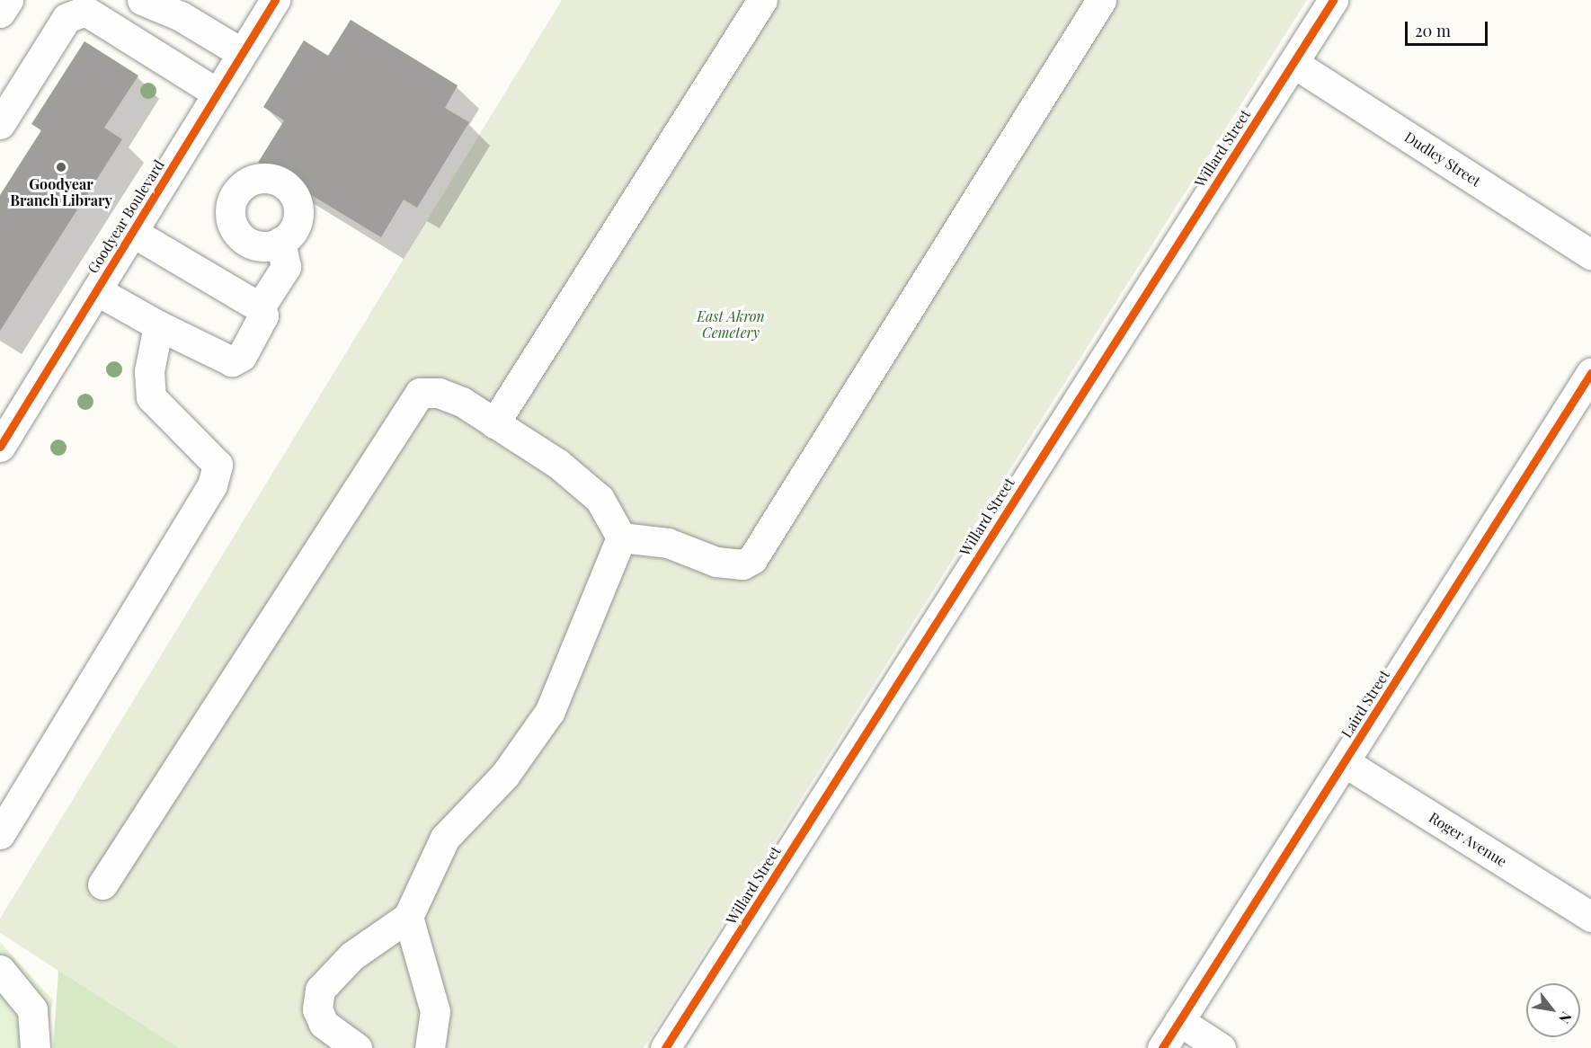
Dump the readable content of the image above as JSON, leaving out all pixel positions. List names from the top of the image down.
{
  "streets": {
    "street": [
      "Willard Street",
      "Dudley Street",
      "Goodyear Boulevard",
      "Laird Street",
      "Roger Avenue"
    ]
  },
  "crossings": [
    ["Willard Street", "Dudley Street"],
    ["Laird Street", "Roger Avenue"]
  ],
  "parks": ["East Akron Cemetery"],
  "places": ["Goodyear Branch Library"],
  "scale_bar": "20 m",
  "north": "bottom right"
}
